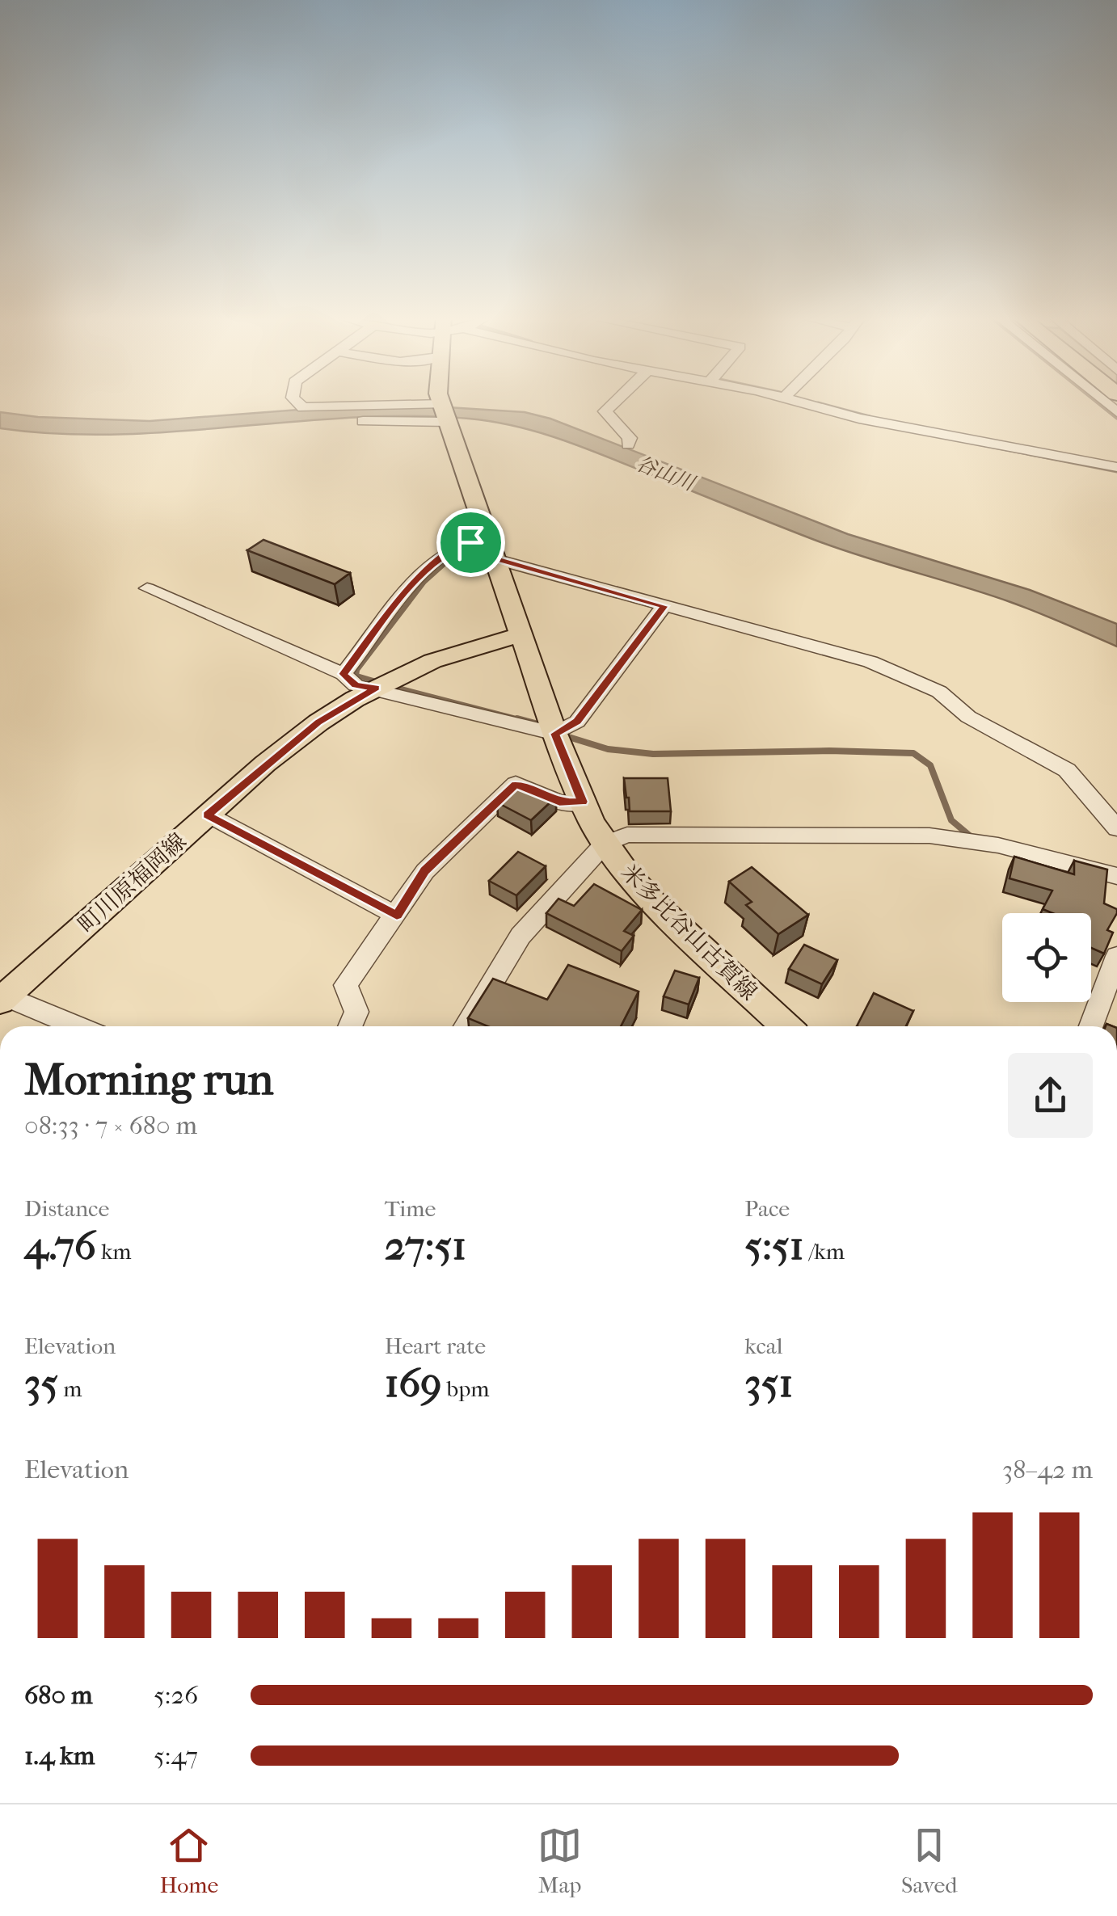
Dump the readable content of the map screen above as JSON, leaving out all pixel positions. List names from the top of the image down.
{
  "streets": {
    "main road": ["町川原福岡線", "米多比谷山古賀線"]
  },
  "crossings": [
    ["町川原福岡線", "米多比谷山古賀線"]
  ],
  "water": ["谷山川"],
  "page": {
    "heading": ["Morning run", "08:33 · 7 × 680 m"],
    "stats": [
      ["Distance", "4.76 km"],
      ["Time", "27:51"],
      ["Pace", "5:51 /km"],
      ["Elevation", "35 m"],
      ["Heart rate", "169 bpm"],
      ["kcal", "351"]
    ],
    "chart": ["Elevation", "38–42 m"],
    "list": [
      {
        "name": "680 m",
        "note": "5:26"
      },
      {
        "name": "1.4 km",
        "note": "5:47"
      }
    ],
    "tabs": ["Home", "Map", "Saved"]
  }
}
